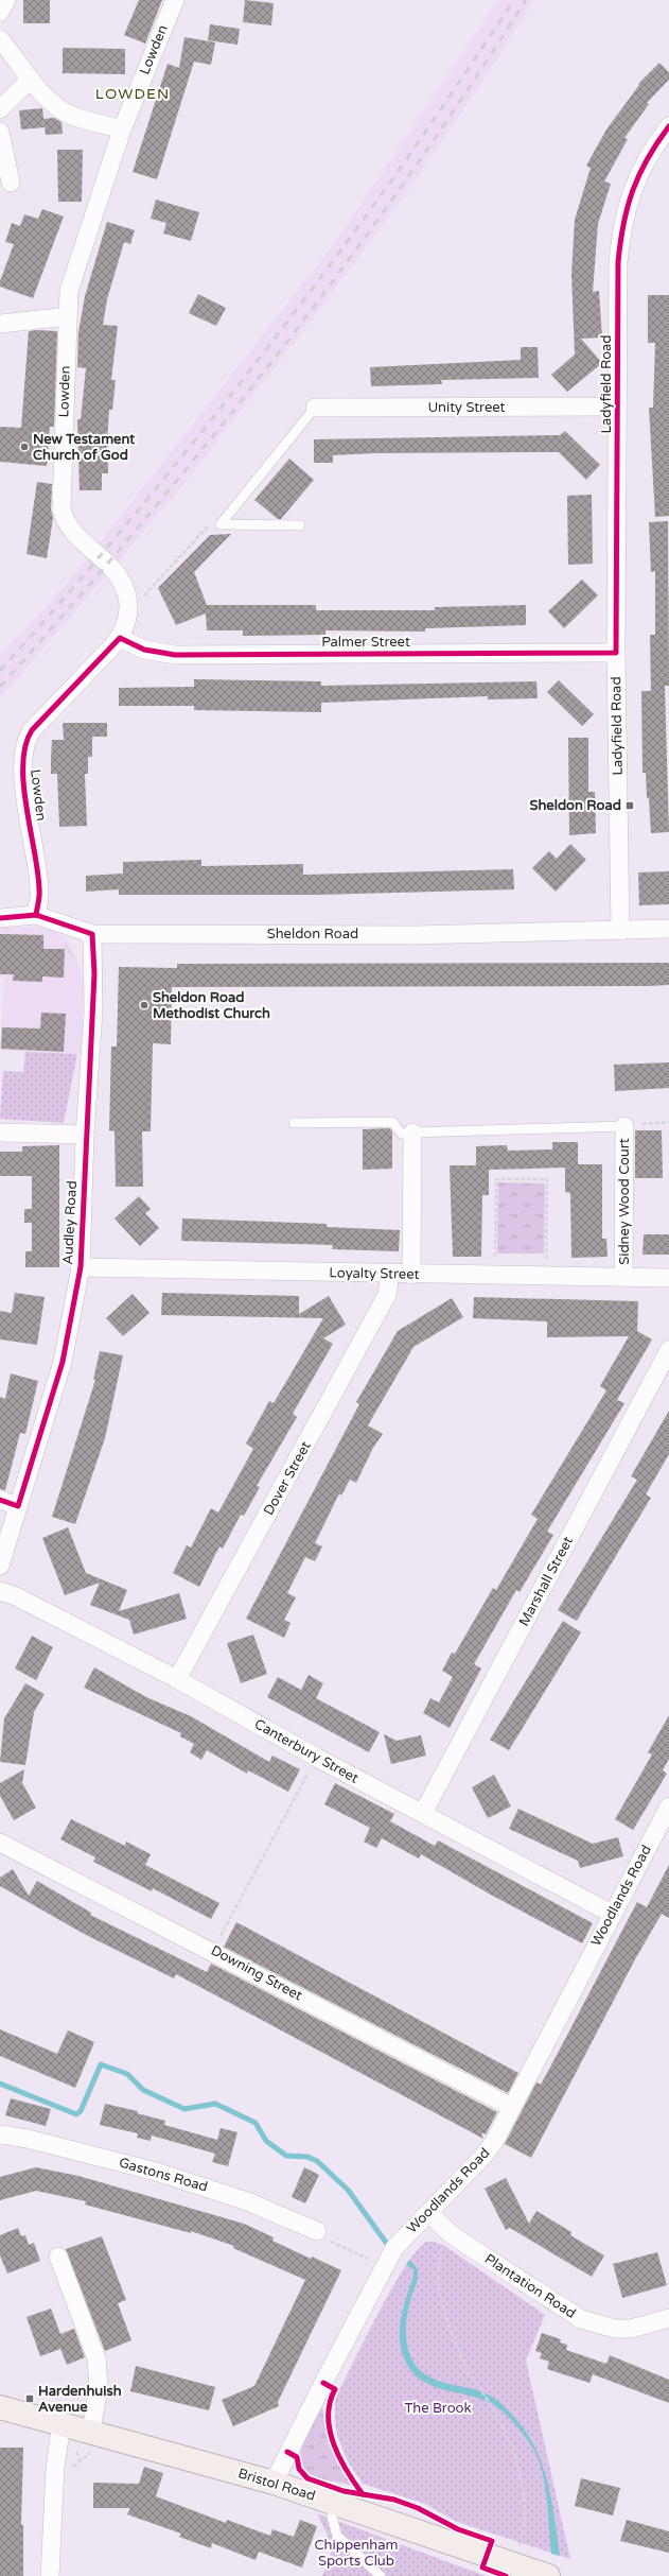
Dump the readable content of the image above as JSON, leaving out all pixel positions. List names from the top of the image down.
{
  "streets": {
    "main road": ["Bristol Road"],
    "street": [
      "Lowden",
      "Ladyfield Road",
      "Unity Street",
      "Palmer Street",
      "Sheldon Road",
      "Sidney Wood Court",
      "Audley Road",
      "Loyalty Street",
      "Dover Street",
      "Marshall Street",
      "Canterbury Street",
      "Woodlands Road",
      "Downing Street",
      "Gastons Road",
      "Plantation Road"
    ]
  },
  "crossings": [
    ["Lowden", "Palmer Street"],
    ["Lowden", "Sheldon Road"],
    ["Ladyfield Road", "Unity Street"],
    ["Ladyfield Road", "Palmer Street"],
    ["Ladyfield Road", "Sheldon Road"],
    ["Sheldon Road", "Audley Road"],
    ["Sidney Wood Court", "Loyalty Street"],
    ["Audley Road", "Loyalty Street"],
    ["Loyalty Street", "Dover Street"],
    ["Dover Street", "Canterbury Street"],
    ["Marshall Street", "Canterbury Street"],
    ["Canterbury Street", "Woodlands Road"],
    ["Woodlands Road", "Downing Street"],
    ["Woodlands Road", "Plantation Road"],
    ["Woodlands Road", "Bristol Road"]
  ],
  "districts": ["LOWDEN"],
  "parks": ["The Brook", "Chippenham Sports Club"],
  "places": {
    "other": ["New Testament Church of God", "Sheldon Road Methodist Church"],
    "transit": ["Sheldon Road", "Hardenhuish Avenue"]
  }
}
